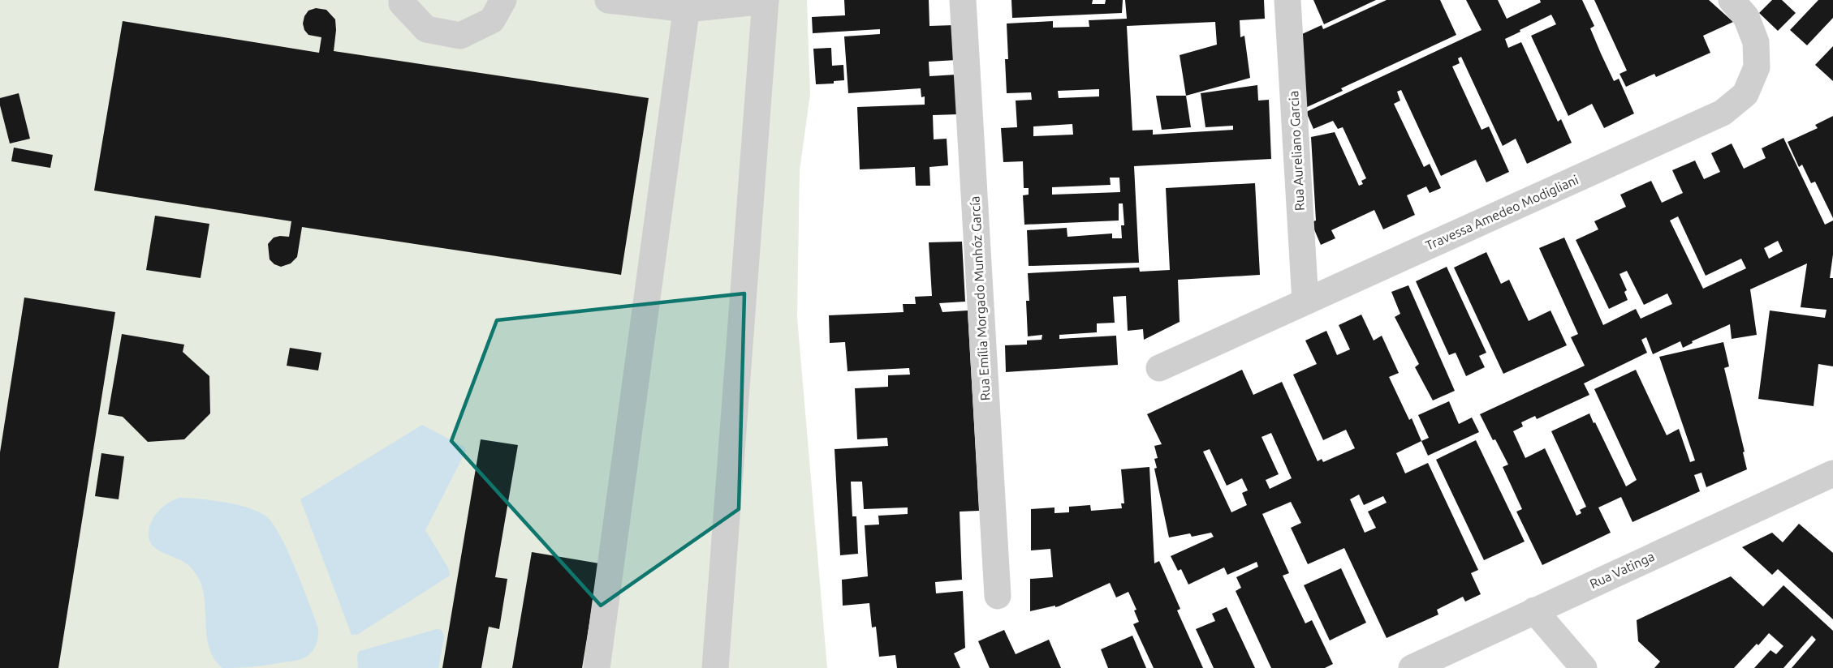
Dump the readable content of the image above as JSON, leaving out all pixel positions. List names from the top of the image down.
{
  "streets": {
    "street": [
      "Rua Aureliano Garcia",
      "Travessa Amedeo Modigliani",
      "Rua Emília Morgado Munhóz García",
      "Rua Vatinga"
    ]
  },
  "crossings": [
    ["Rua Aureliano Garcia", "Travessa Amedeo Modigliani"]
  ]
}
